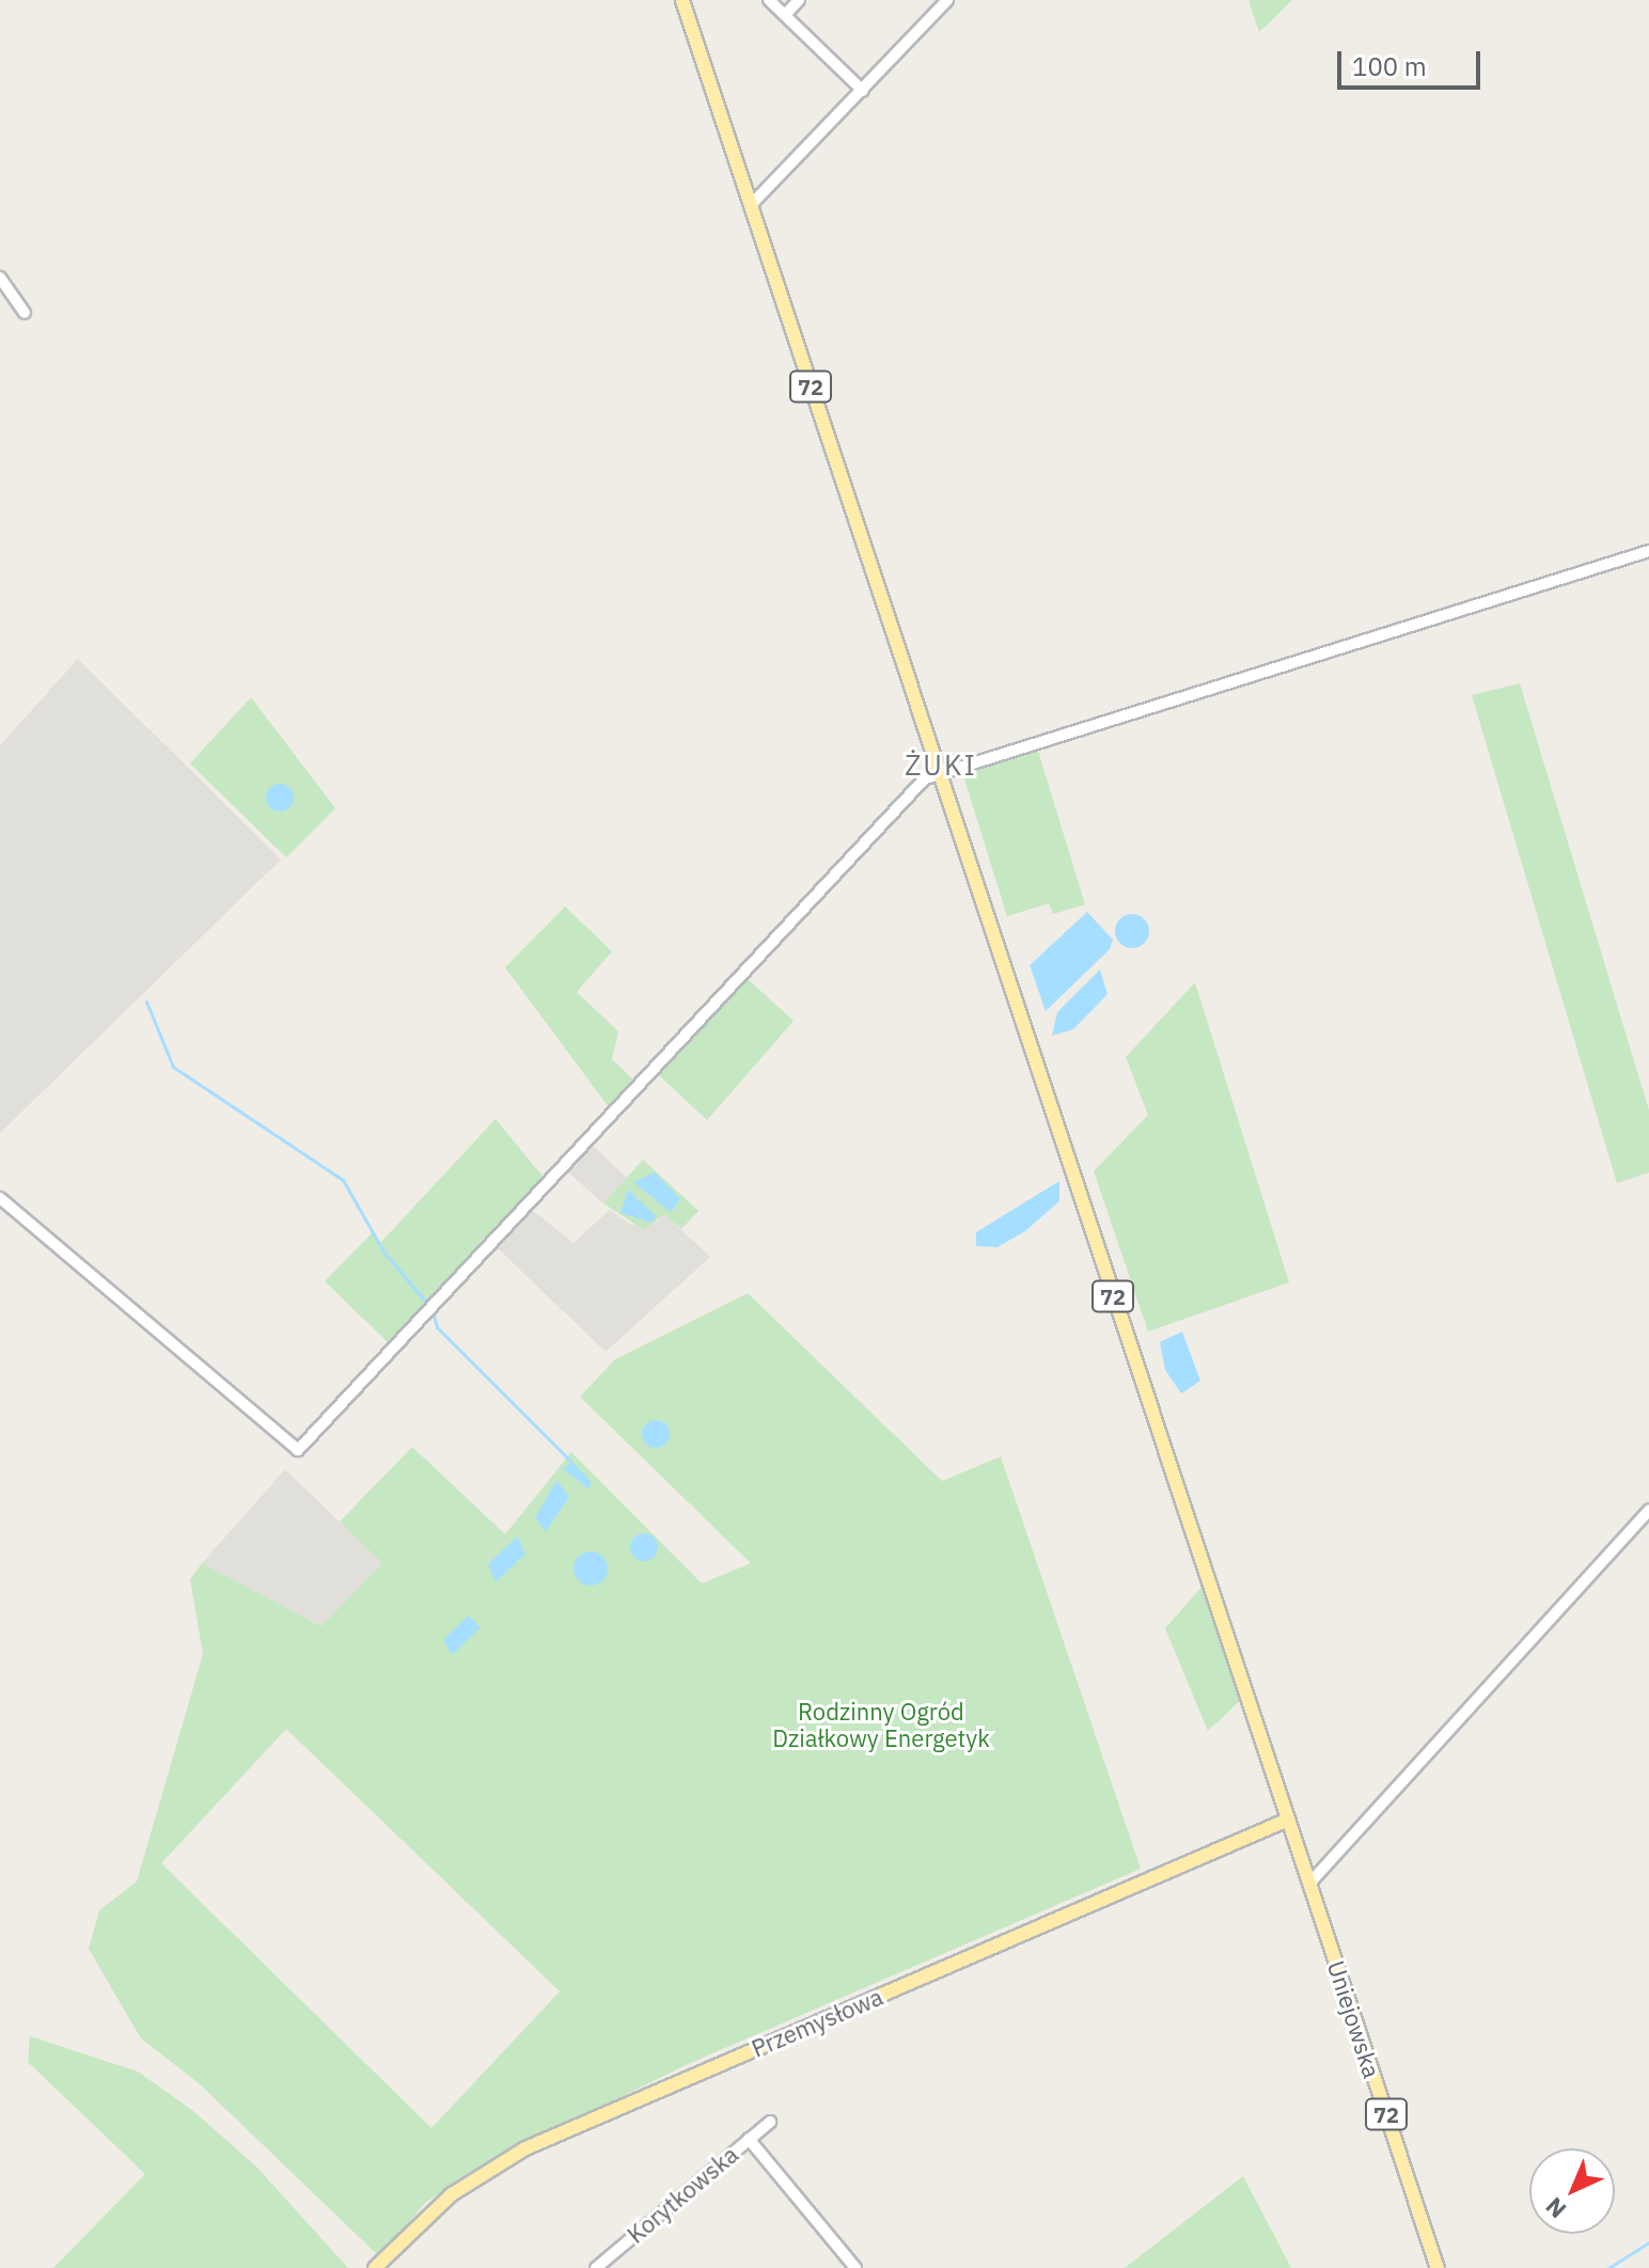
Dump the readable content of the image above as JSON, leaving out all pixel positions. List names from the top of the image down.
{
  "streets": {
    "main road": ["72", "Uniejowska", "Przemysłowa"],
    "street": ["Korytkowska"]
  },
  "crossings": [
    ["72", "Uniejowska"],
    ["72", "Przemysłowa"],
    ["Uniejowska", "Przemysłowa"]
  ],
  "districts": ["ŻUKI"],
  "parks": ["Rodzinny Ogród Działkowy Energetyk"],
  "scale_bar": "100 m",
  "north": "bottom left"
}
